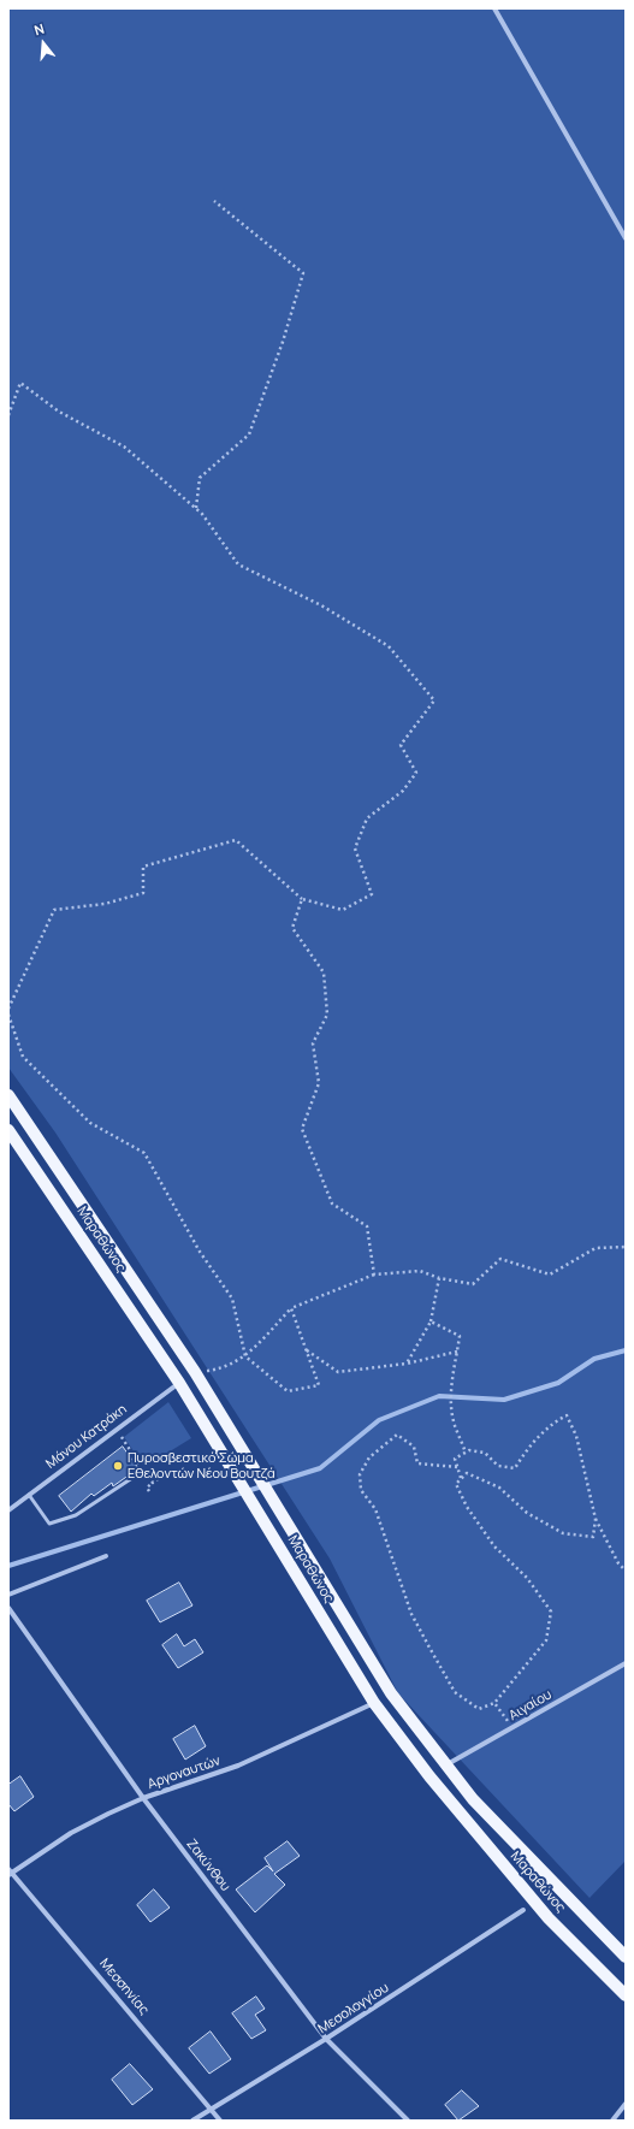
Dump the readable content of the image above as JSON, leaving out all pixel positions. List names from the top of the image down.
{
  "streets": {
    "main road": ["Μαραθώνος"],
    "street": [
      "Μάνου Κατράκη",
      "Αιγαίου",
      "Αργοναυτών",
      "Ζακύνθου",
      "Μεσσηνίας",
      "Μεσολογγίου"
    ]
  },
  "crossings": [
    ["Μαραθώνος", "Μάνου Κατράκη"],
    ["Μαραθώνος", "Αιγαίου"],
    ["Μαραθώνος", "Αργοναυτών"],
    ["Αργοναυτών", "Ζακύνθου"],
    ["Αργοναυτών", "Μεσσηνίας"],
    ["Ζακύνθου", "Μεσολογγίου"],
    ["Μεσσηνίας", "Μεσολογγίου"]
  ],
  "places": ["Πυροσβεστικό Σώμα Εθελοντών Νέου Βουτζά"],
  "north": "top"
}
